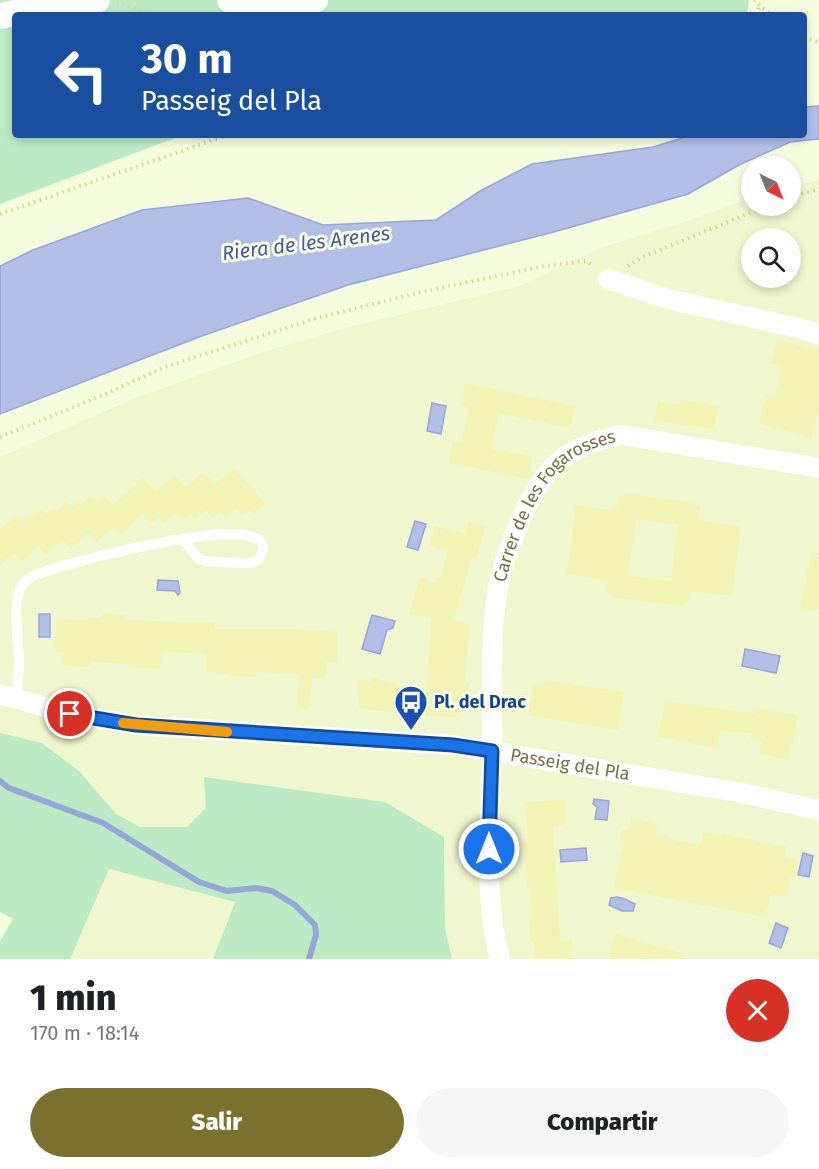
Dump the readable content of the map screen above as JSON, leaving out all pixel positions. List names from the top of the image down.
{
  "streets": {
    "street": ["Carrer de les Fogarosses", "Passeig del Pla"]
  },
  "crossings": [
    ["Carrer de les Fogarosses", "Passeig del Pla"]
  ],
  "water": ["Riera de les Arenes"],
  "places": {
    "bus stop": ["Pl. del Drac"]
  },
  "north": "bottom right",
  "page": {
    "turn": ["30 m", "Passeig del Pla"],
    "heading": ["1 min", "170 m · 18:14"],
    "buttons": ["Salir", "Compartir"]
  }
}
